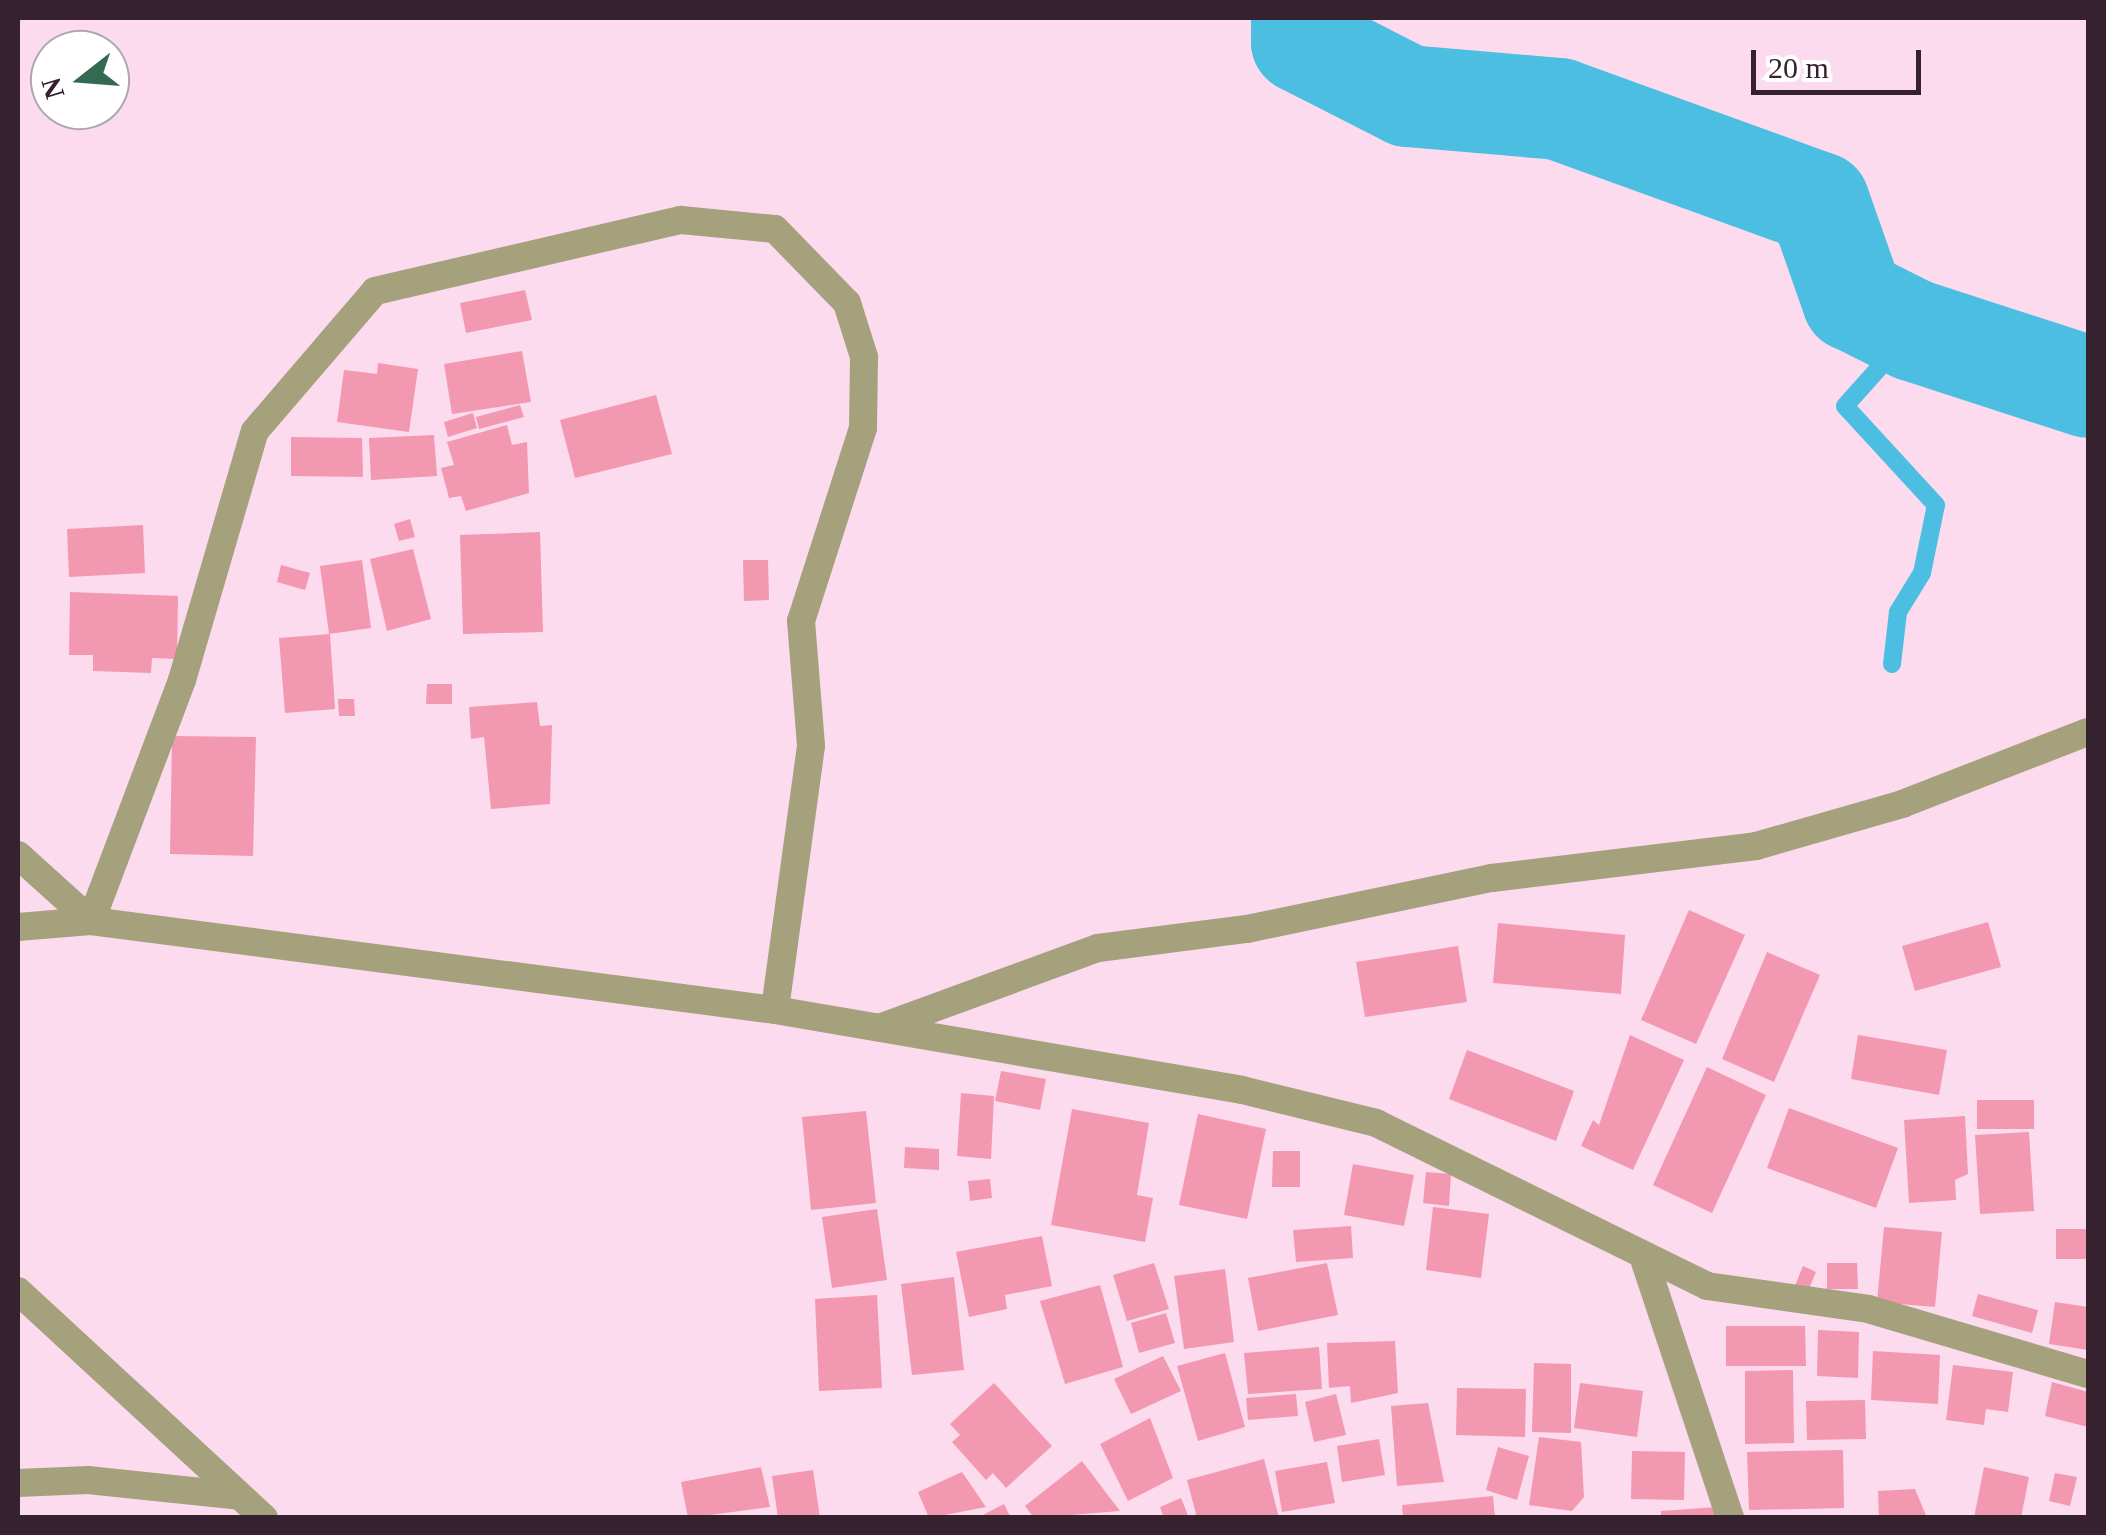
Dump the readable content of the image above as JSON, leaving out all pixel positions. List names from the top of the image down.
{
  "scale_bar": "20 m",
  "north": "left"
}
